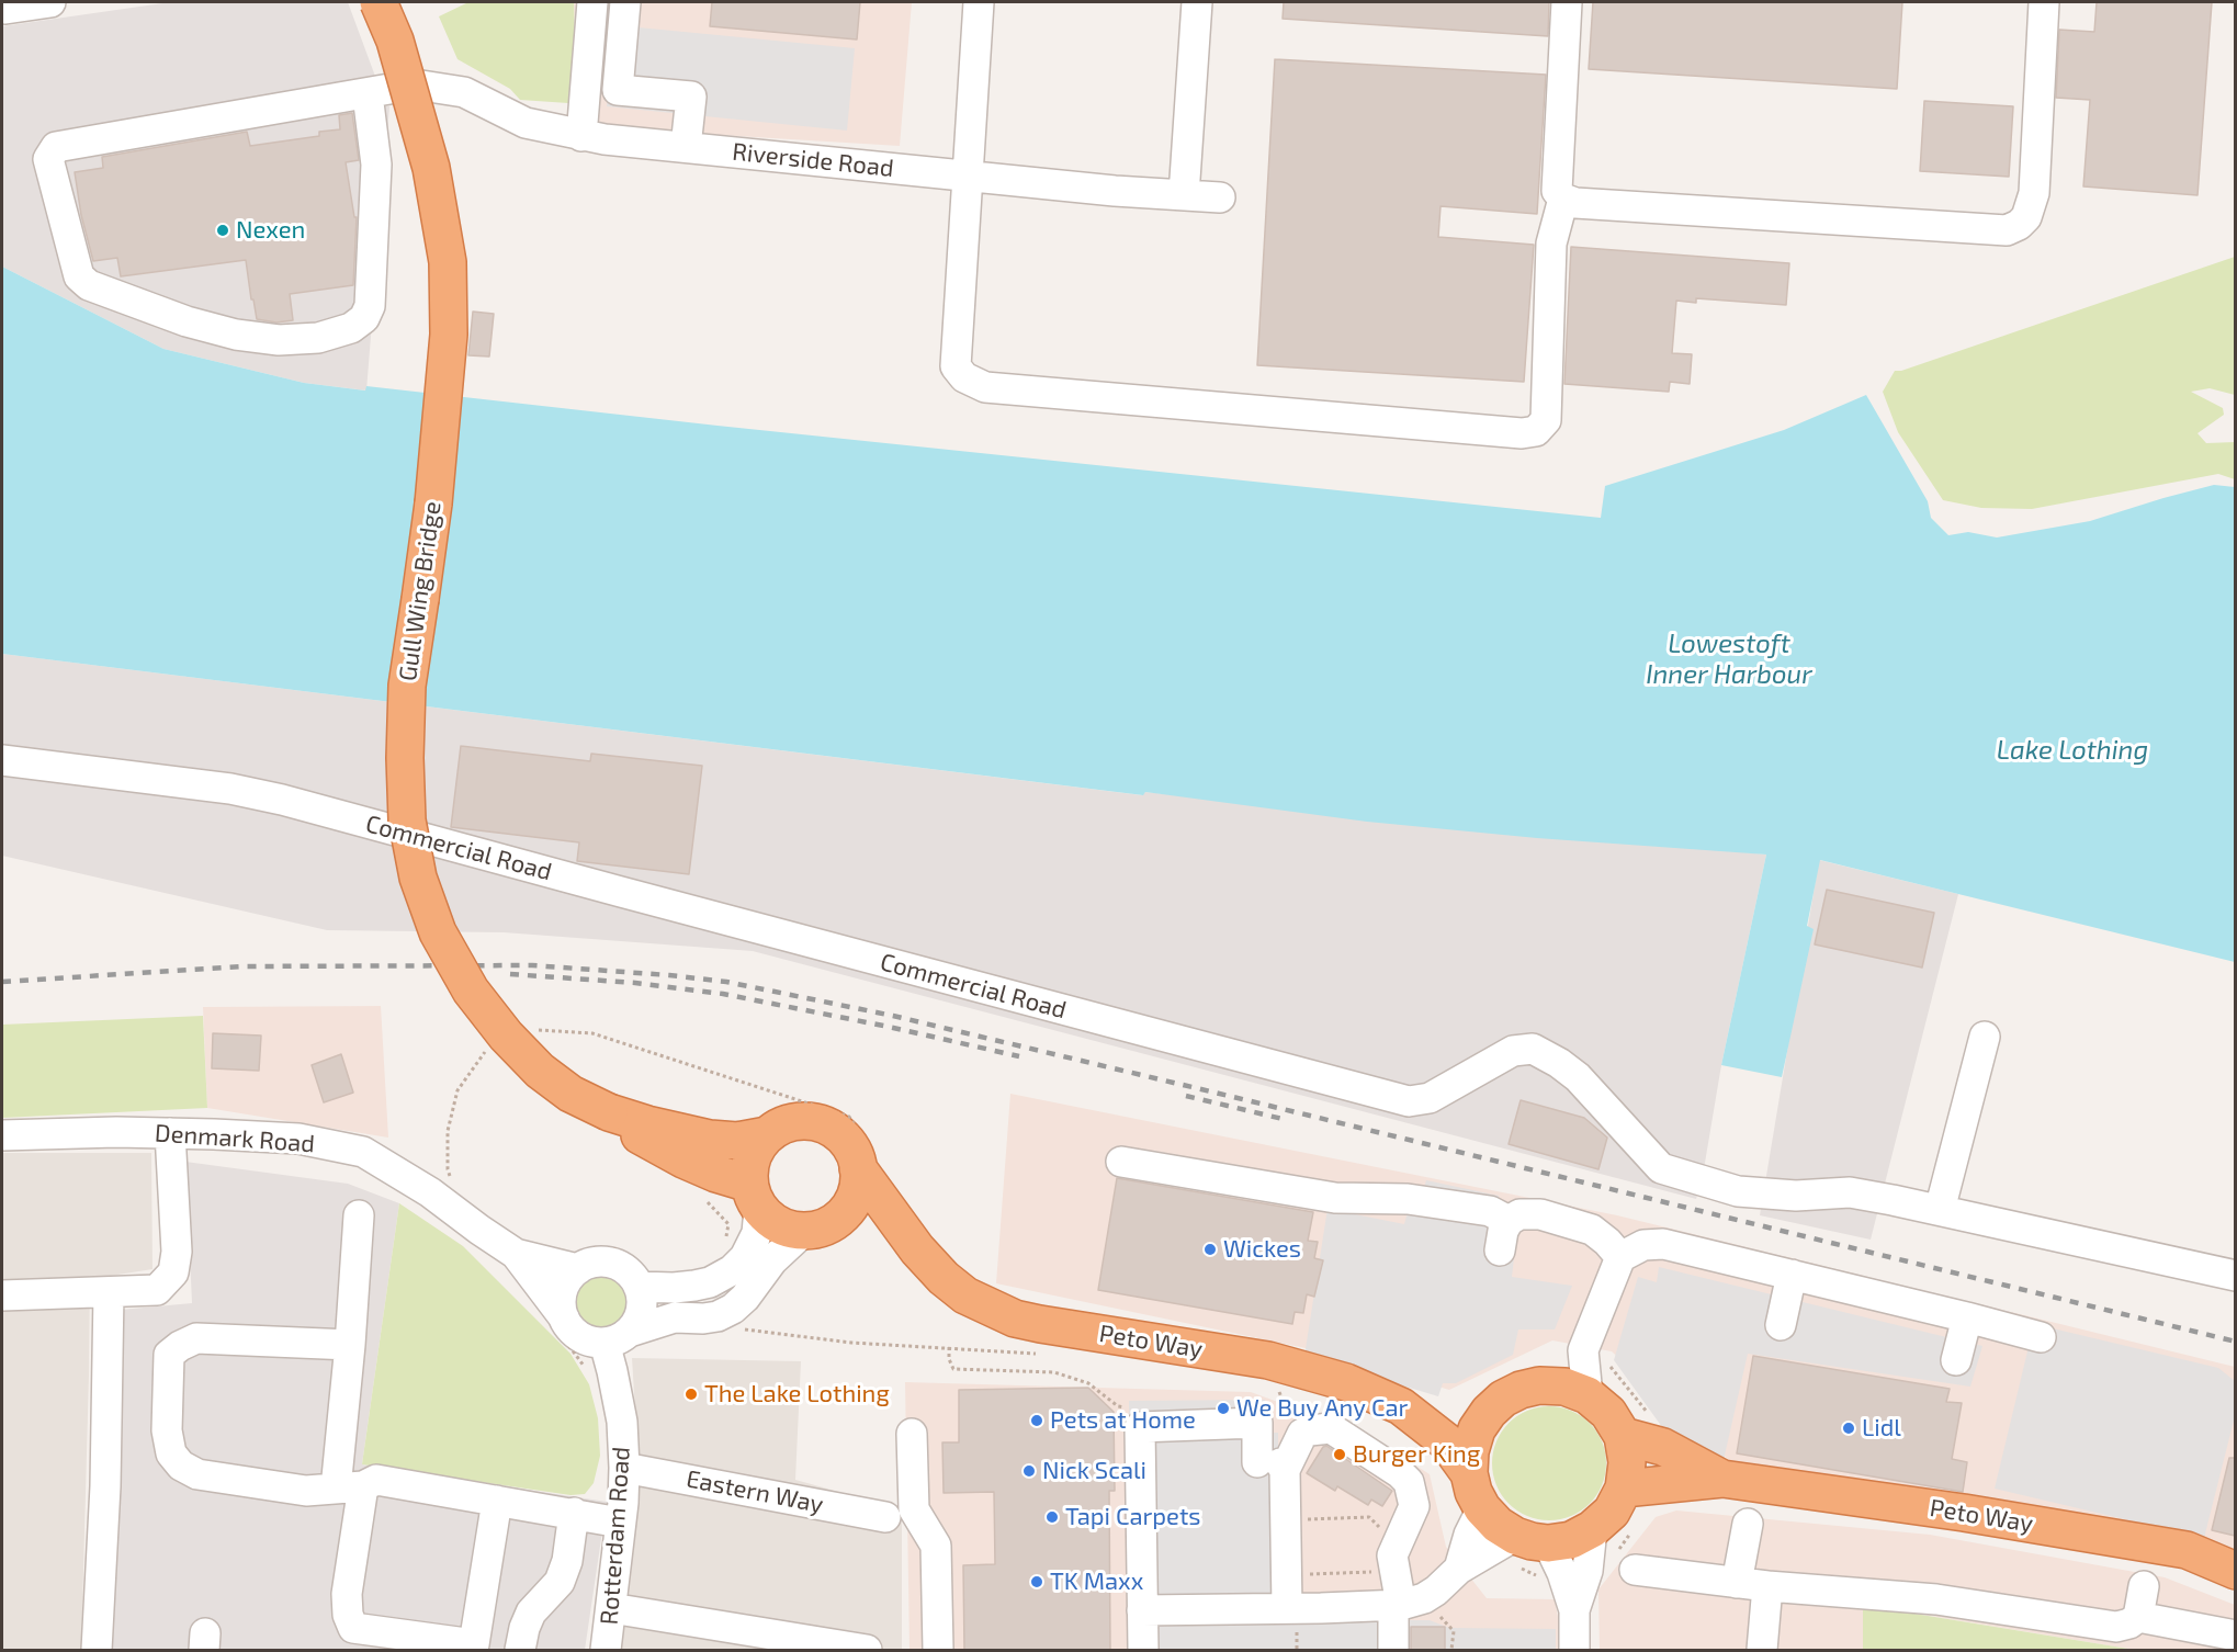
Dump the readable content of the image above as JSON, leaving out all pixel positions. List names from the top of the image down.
{
  "streets": {
    "highway": ["Gull Wing Bridge", "Peto Way"],
    "street": [
      "Riverside Road",
      "Commercial Road",
      "Denmark Road",
      "Eastern Way",
      "Rotterdam Road"
    ]
  },
  "crossings": [
    ["Denmark Road", "Rotterdam Road"],
    ["Eastern Way", "Rotterdam Road"]
  ],
  "water": ["Lowestoft Inner Harbour", "Lake Lothing"],
  "places": [
    "Nexen",
    "Wickes",
    "The Lake Lothing",
    "We Buy Any Car",
    "Pets at Home",
    "Lidl",
    "Burger King",
    "Nick Scali",
    "Tapi Carpets",
    "TK Maxx"
  ]
}
